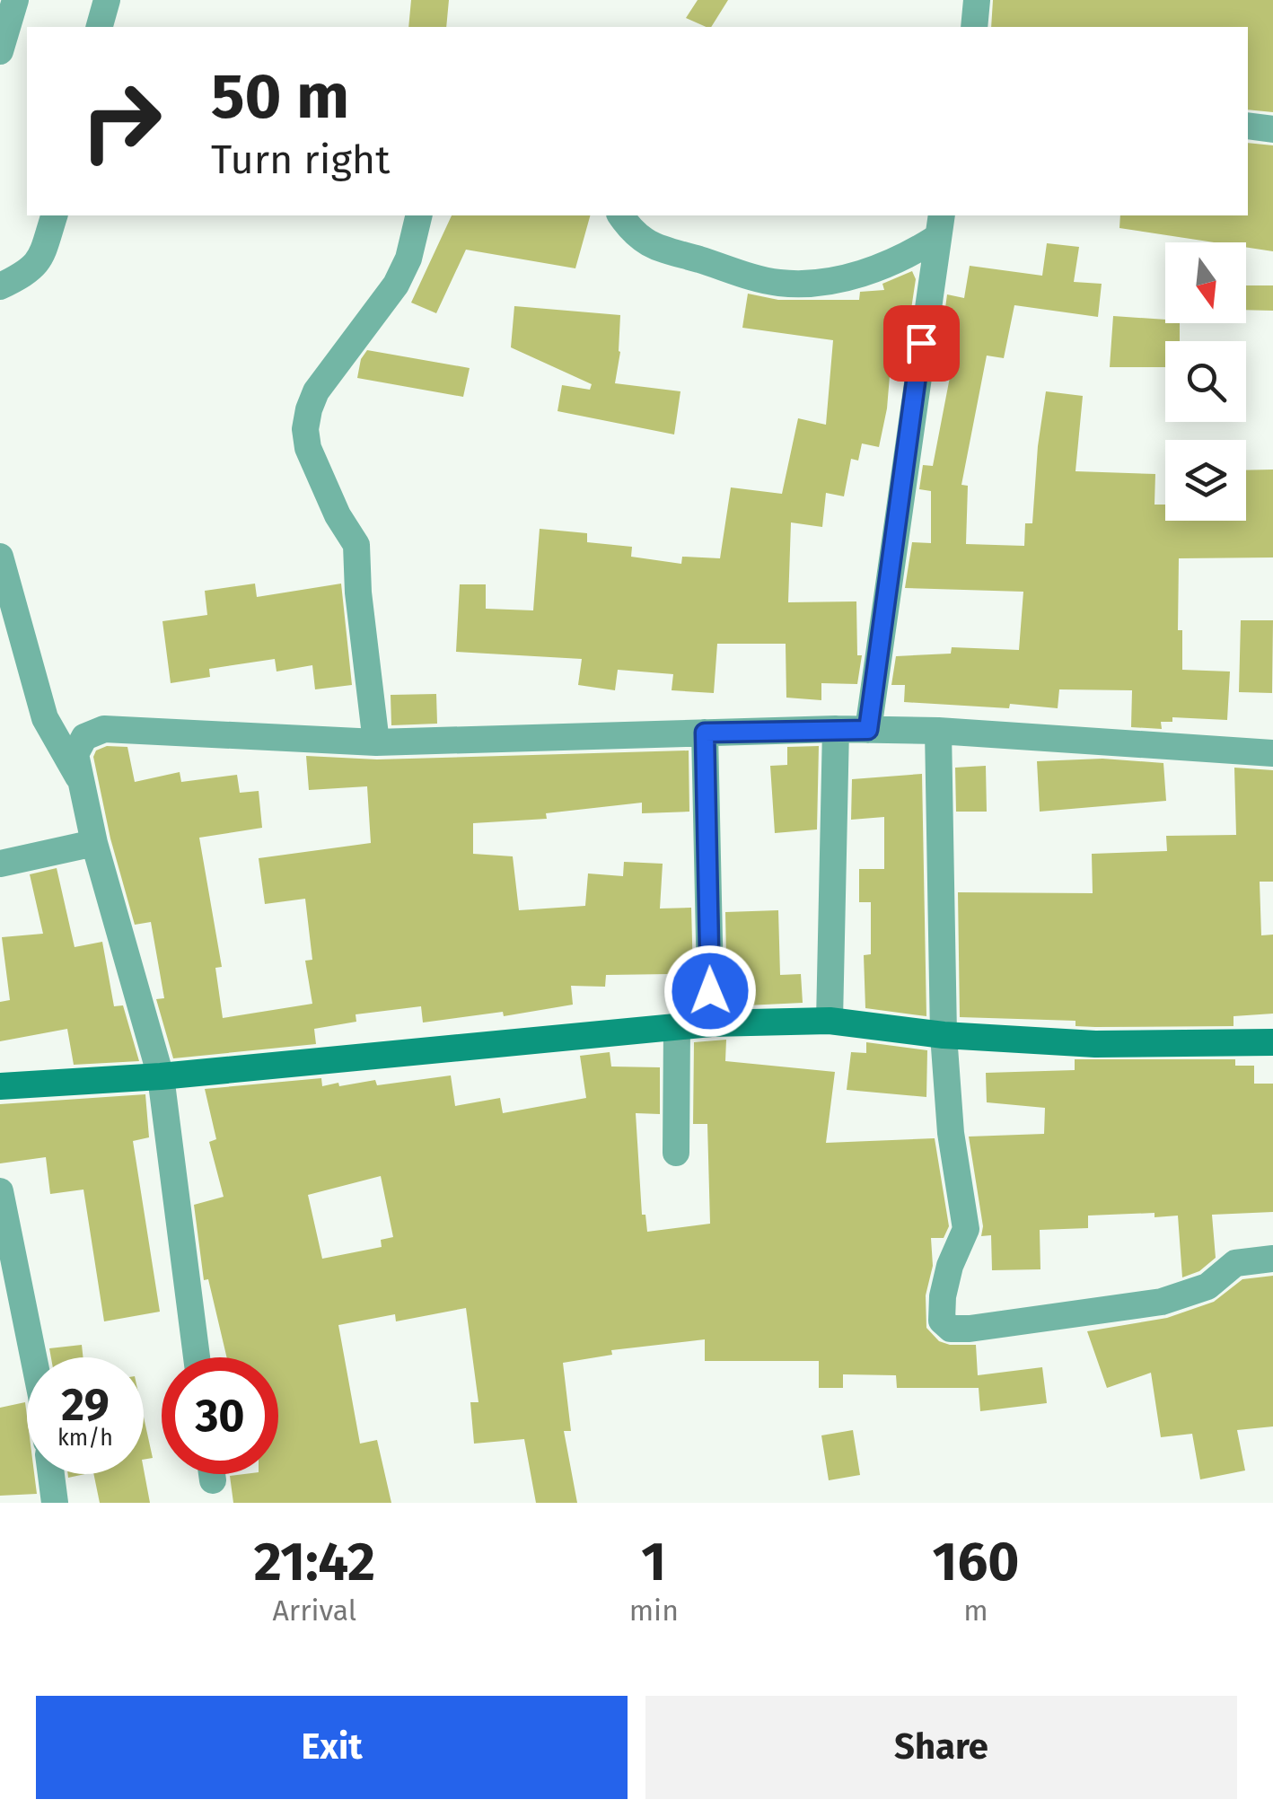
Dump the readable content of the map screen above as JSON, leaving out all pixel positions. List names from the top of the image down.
{
  "north": "bottom",
  "page": {
    "turn": ["50 m", "Turn right"],
    "speed": "29 km/h",
    "limit": "30",
    "eta": [
      "21:42",
      "Arrival",
      "1",
      "min",
      "160",
      "m"
    ],
    "buttons": ["Exit", "Share"]
  }
}
